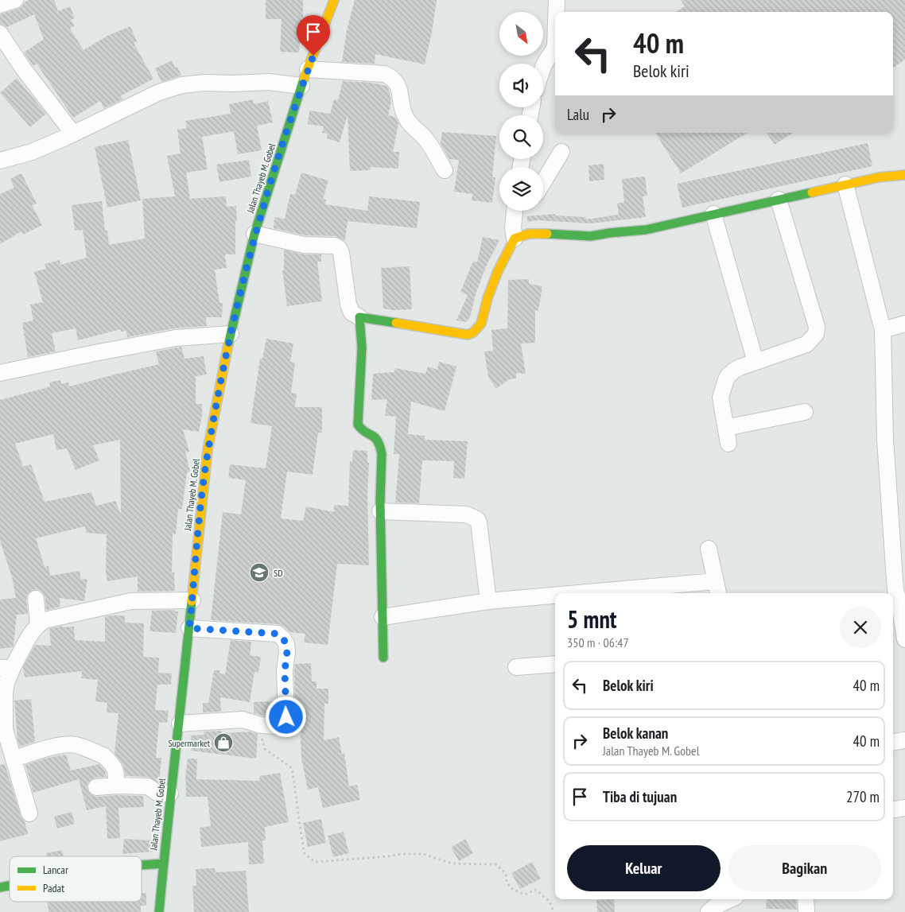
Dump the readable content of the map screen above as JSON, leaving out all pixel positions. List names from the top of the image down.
{
  "streets": {
    "street": ["Jalan Thayeb M. Gobel"]
  },
  "places": {
    "school or university": ["SD"],
    "shop": ["Supermarket"]
  },
  "legend": ["Lancar", "Padat"],
  "north": "bottom right",
  "page": {
    "turn": ["40 m", "Belok kiri"],
    "then": "Lalu",
    "heading": ["5 mnt", "350 m · 06:47"],
    "list": [
      {
        "name": "Belok kiri",
        "value": "40 m"
      },
      {
        "name": "Belok kanan",
        "note": "Jalan Thayeb M. Gobel",
        "value": "40 m"
      },
      {
        "name": "Tiba di tujuan",
        "value": "270 m"
      }
    ],
    "buttons": ["Keluar", "Bagikan"]
  }
}
